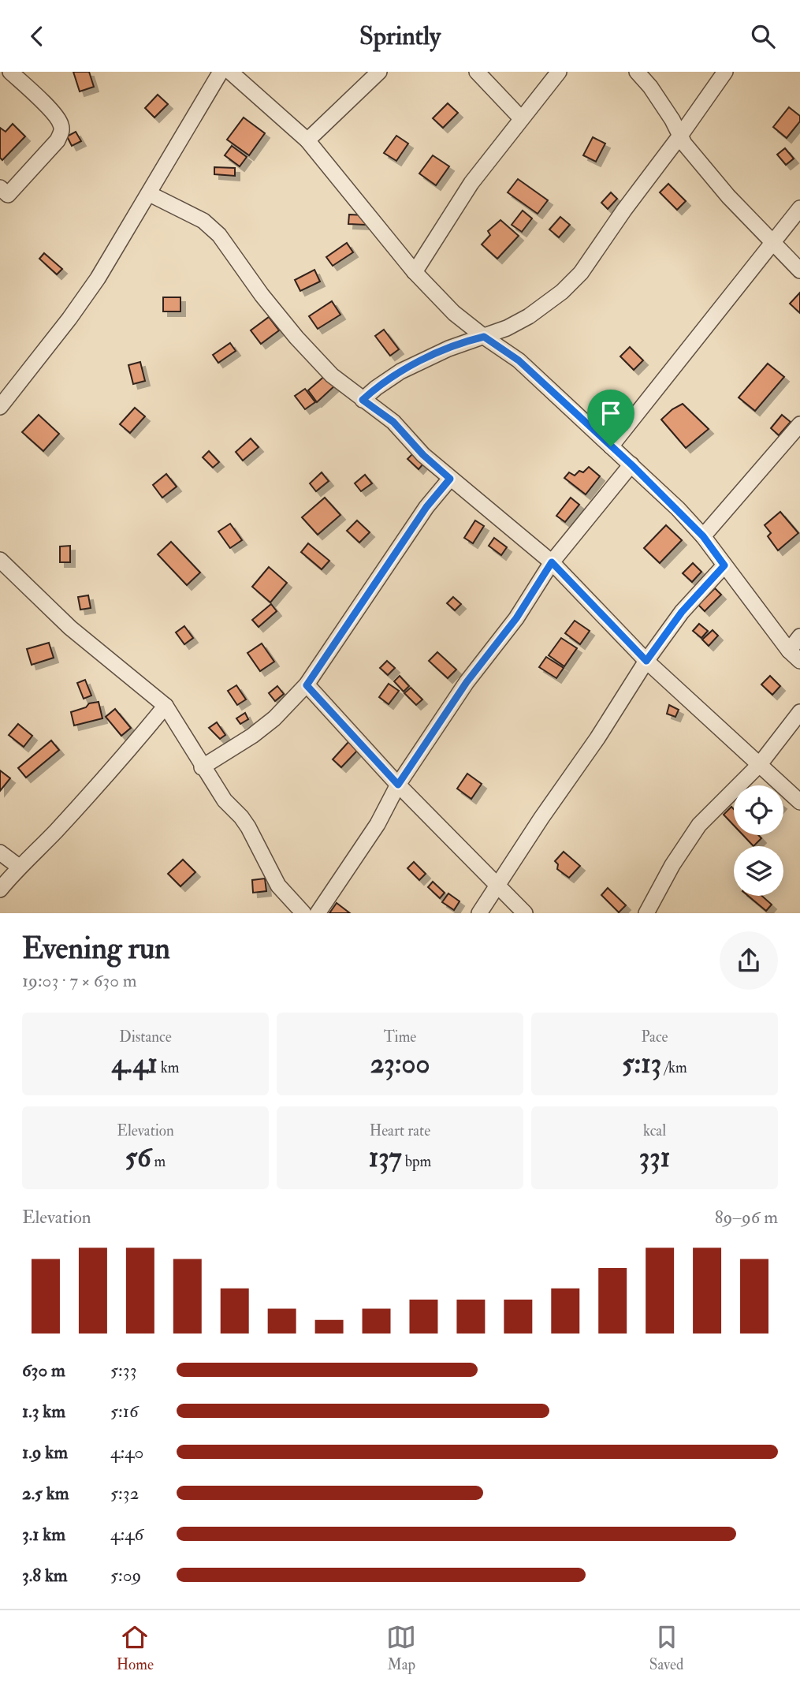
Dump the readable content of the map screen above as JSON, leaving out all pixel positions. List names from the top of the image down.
{
  "page": {
    "header": "Sprintly",
    "heading": ["Evening run", "19:03 · 7 × 630 m"],
    "stats": [
      ["Distance", "4.41 km"],
      ["Time", "23:00"],
      ["Pace", "5:13 /km"],
      ["Elevation", "56 m"],
      ["Heart rate", "137 bpm"],
      ["kcal", "331"]
    ],
    "chart": ["Elevation", "89–96 m"],
    "list": [
      {
        "name": "630 m",
        "note": "5:33"
      },
      {
        "name": "1.3 km",
        "note": "5:16"
      },
      {
        "name": "1.9 km",
        "note": "4:40"
      },
      {
        "name": "2.5 km",
        "note": "5:32"
      },
      {
        "name": "3.1 km",
        "note": "4:46"
      },
      {
        "name": "3.8 km",
        "note": "5:09"
      }
    ],
    "tabs": ["Home", "Map", "Saved"]
  }
}
